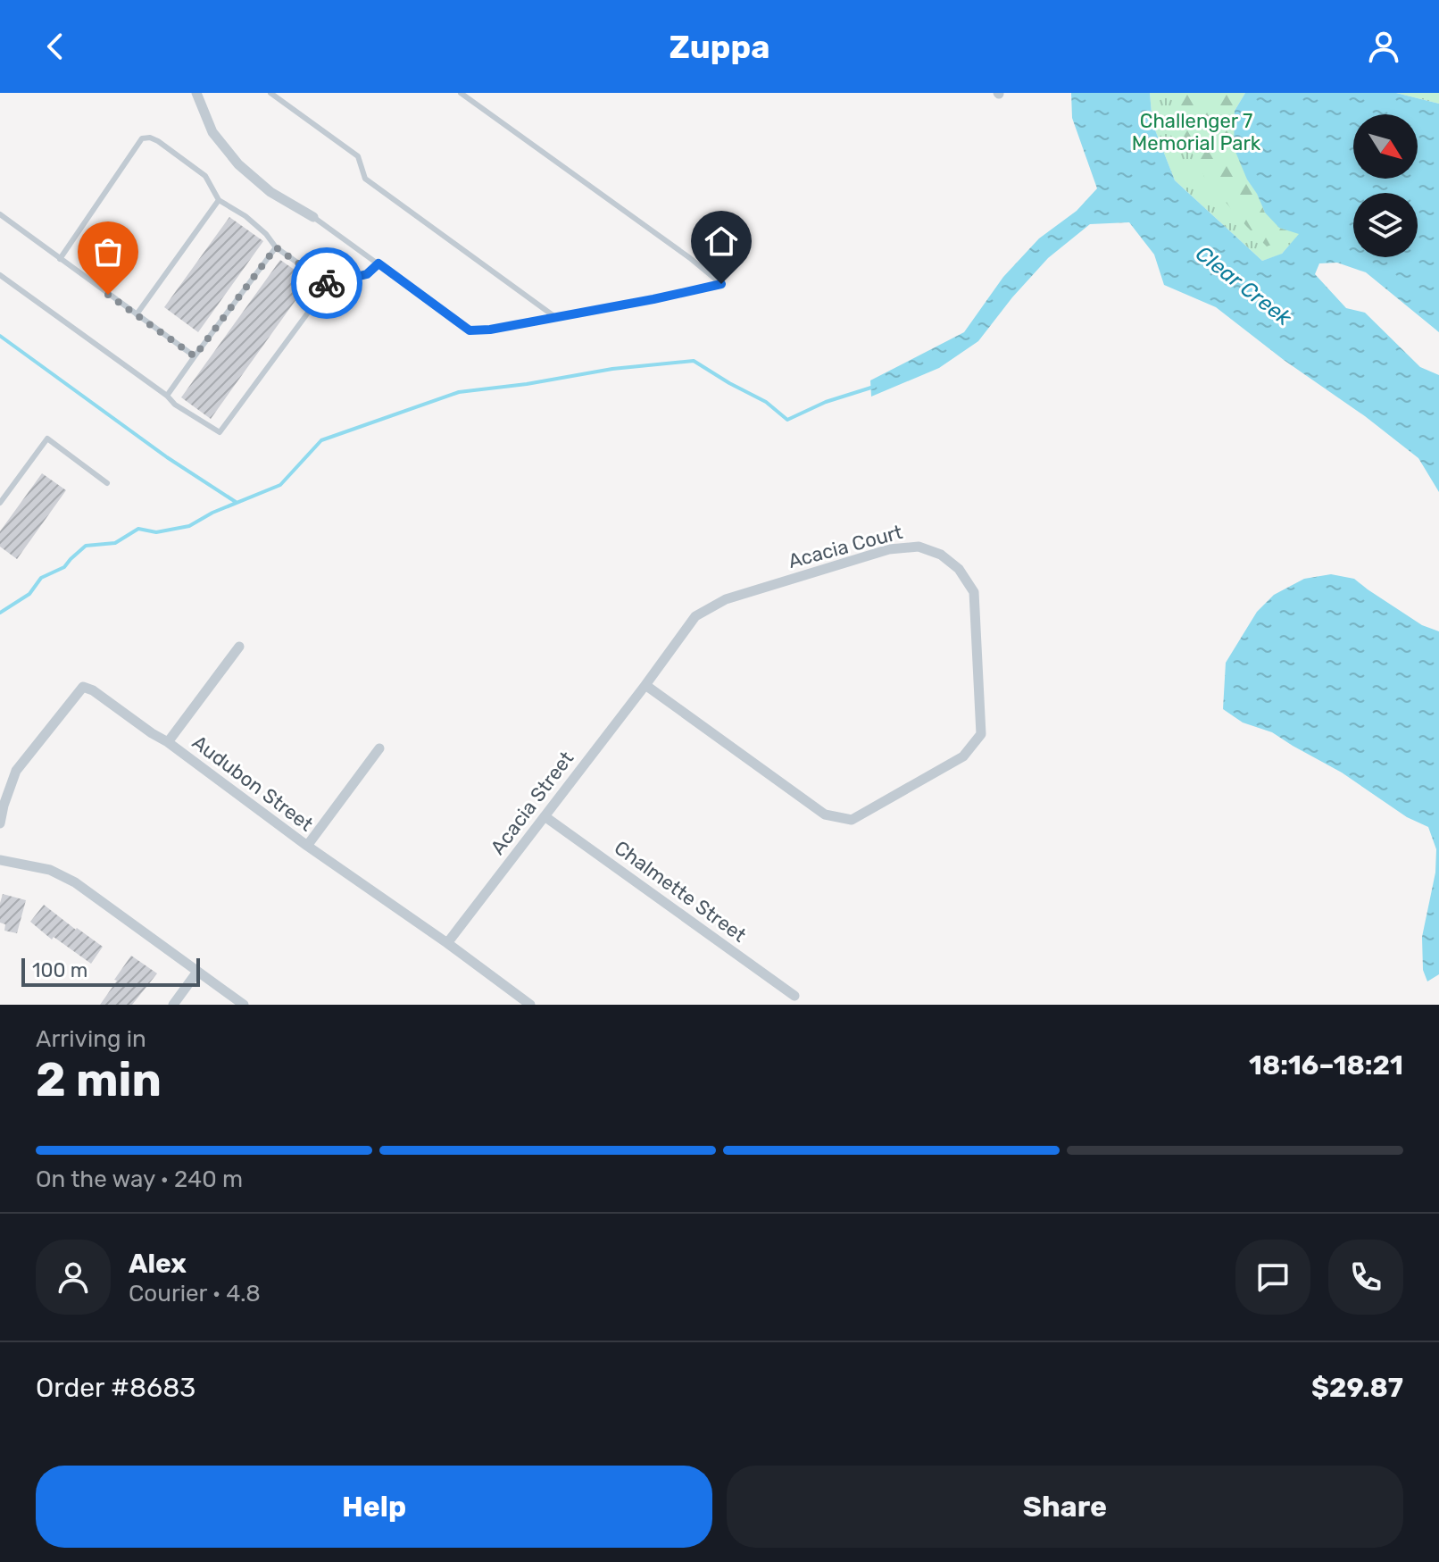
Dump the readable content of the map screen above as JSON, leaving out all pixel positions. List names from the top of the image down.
{
  "streets": {
    "street": [
      "Acacia Court",
      "Audubon Street",
      "Acacia Street",
      "Chalmette Street"
    ]
  },
  "crossings": [
    ["Acacia Court", "Acacia Street"],
    ["Audubon Street", "Acacia Street"],
    ["Acacia Street", "Chalmette Street"]
  ],
  "water": ["Clear Creek"],
  "parks": ["Challenger 7 Memorial Park"],
  "scale_bar": "100 m",
  "north": "bottom right",
  "page": {
    "header": "Zuppa",
    "scale": "100 m",
    "heading": ["2 min", "Arriving in", "18:16–18:21"],
    "panel": [
      "Alex",
      "Courier · 4.8",
      "Order #8683",
      "$29.87"
    ],
    "bar": "On the way · 240 m",
    "buttons": ["Help", "Share"]
  }
}
